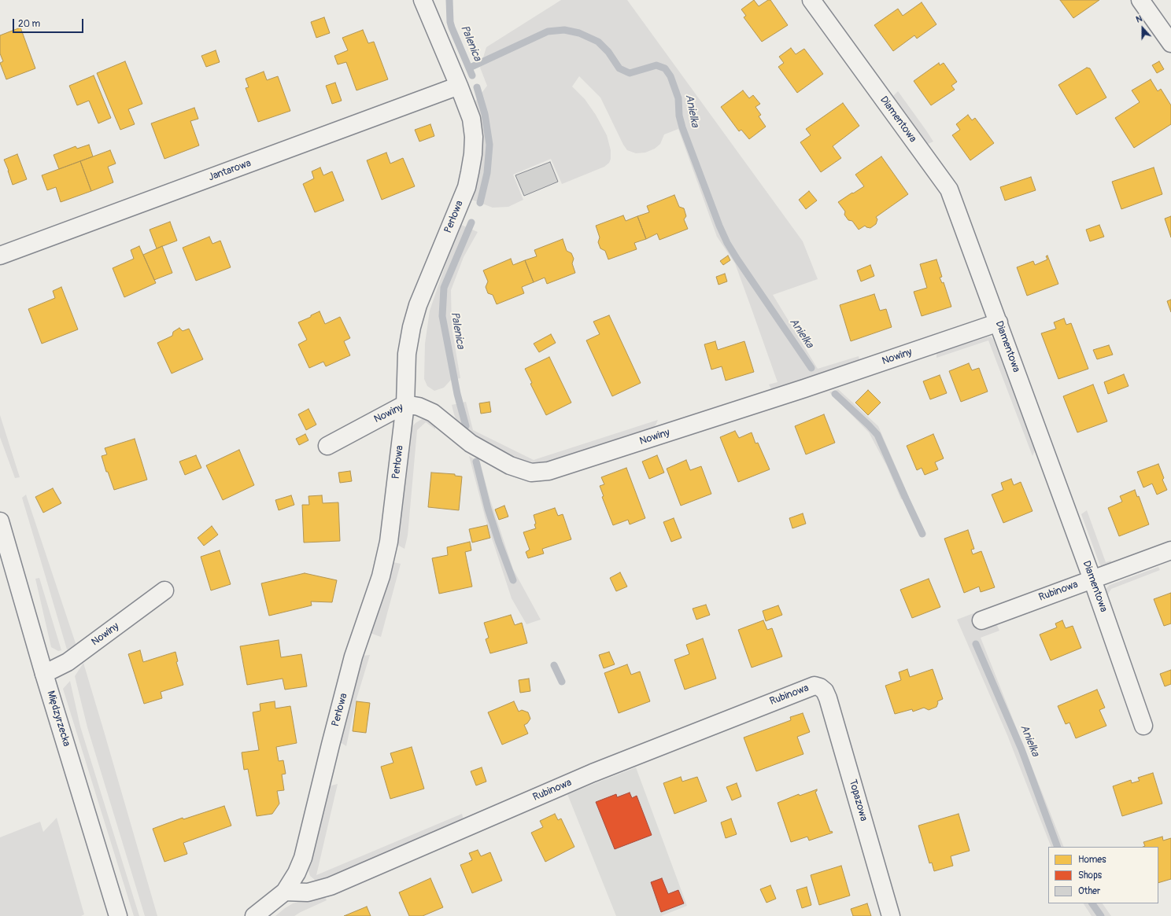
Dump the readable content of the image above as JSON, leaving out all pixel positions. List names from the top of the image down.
{
  "streets": {
    "street": [
      "Diamentowa",
      "Jantarowa",
      "Perłowa",
      "Nowiny",
      "Rubinowa",
      "Międzyrzecka",
      "Topazowa"
    ]
  },
  "crossings": [
    ["Diamentowa", "Nowiny"],
    ["Diamentowa", "Rubinowa"],
    ["Jantarowa", "Perłowa"],
    ["Perłowa", "Nowiny"],
    ["Perłowa", "Rubinowa"],
    ["Nowiny", "Międzyrzecka"],
    ["Rubinowa", "Topazowa"]
  ],
  "water": ["Palenica", "Anielka"],
  "legend": ["Homes", "Shops", "Other"],
  "scale_bar": "20 m",
  "north": "top"
}
